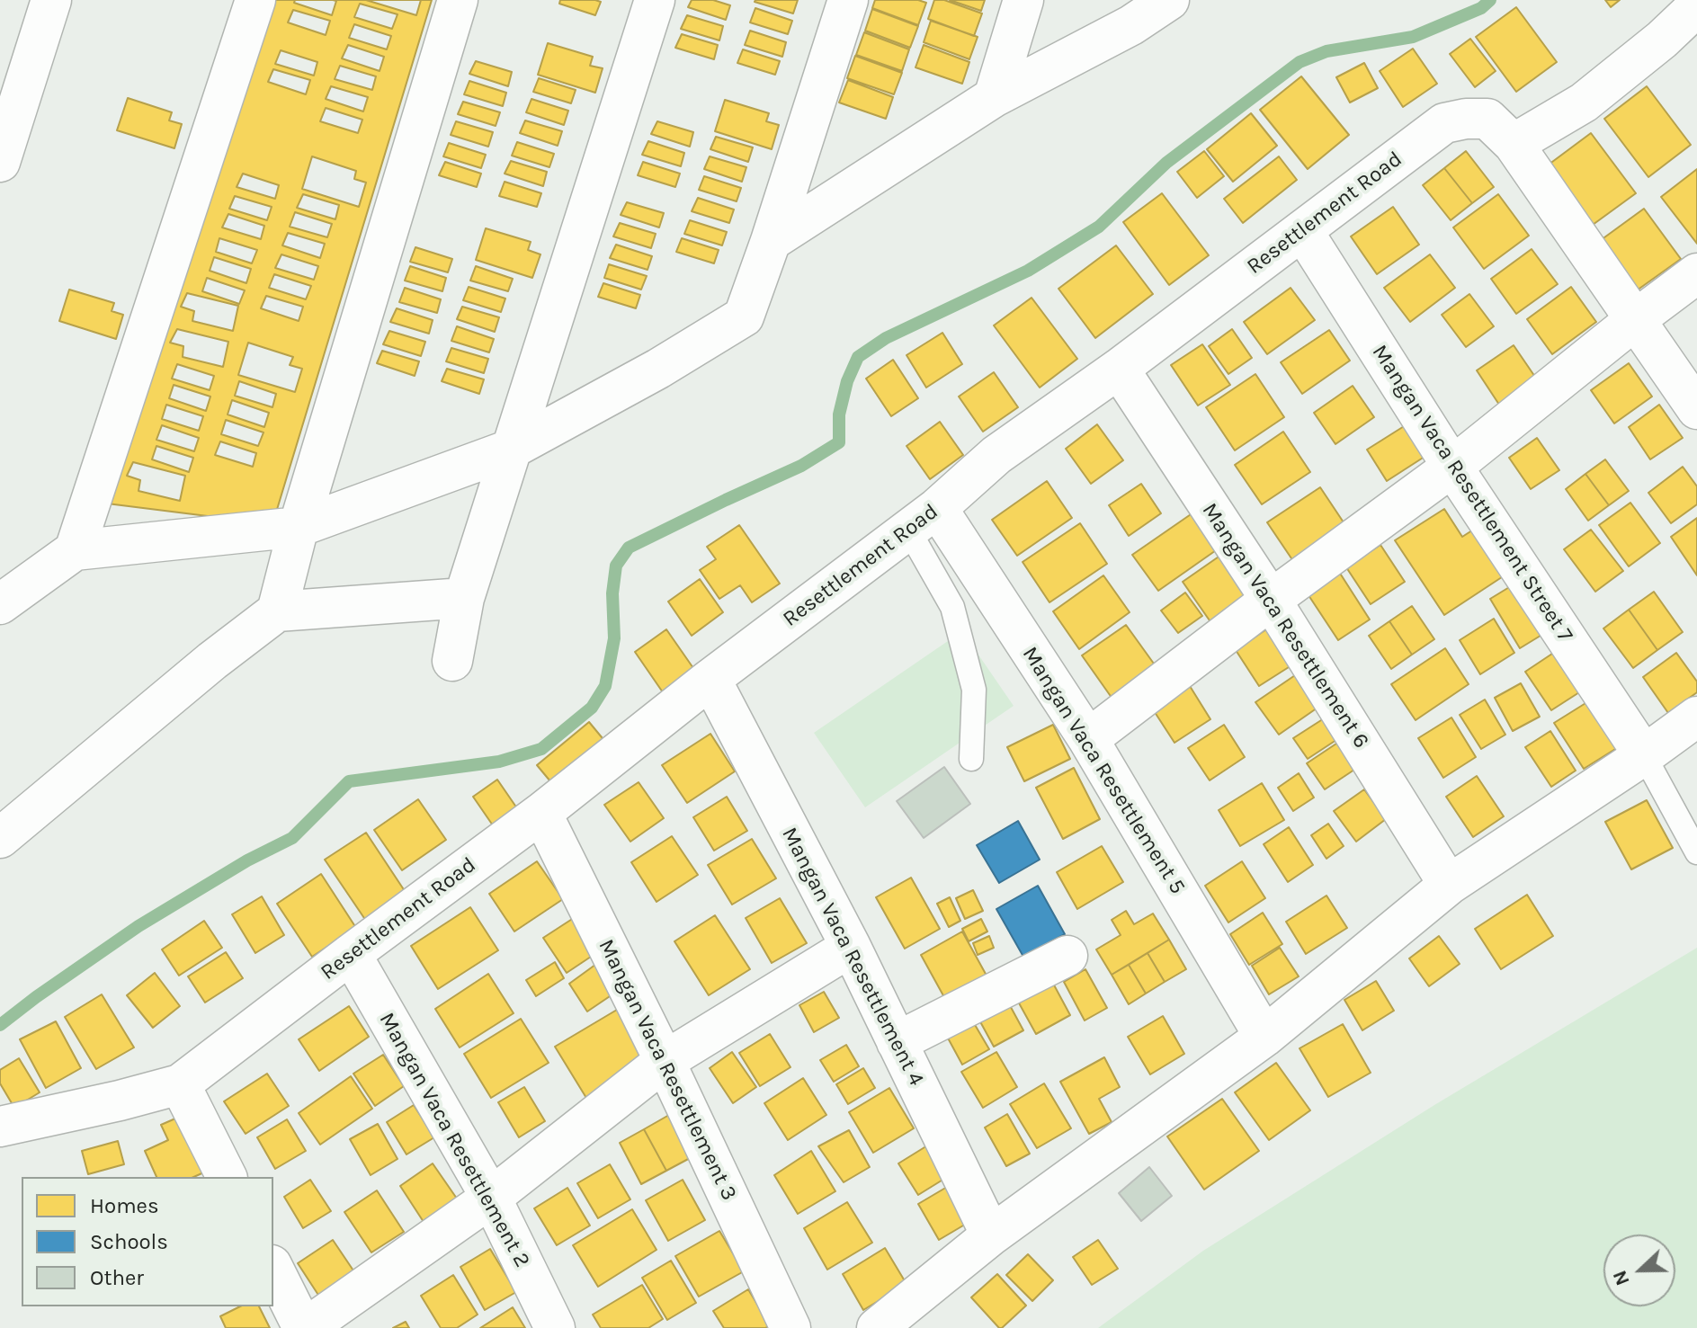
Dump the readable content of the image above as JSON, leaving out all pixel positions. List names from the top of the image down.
{
  "streets": {
    "street": [
      "Resettlement Road",
      "Mangan Vaca Resettlement Street 7",
      "Mangan Vaca Resettlement 6",
      "Mangan Vaca Resettlement 5",
      "Mangan Vaca Resettlement 4",
      "Mangan Vaca Resettlement 3",
      "Mangan Vaca Resettlement 2"
    ]
  },
  "crossings": [
    ["Resettlement Road", "Mangan Vaca Resettlement Street 7"],
    ["Resettlement Road", "Mangan Vaca Resettlement 6"],
    ["Resettlement Road", "Mangan Vaca Resettlement 5"],
    ["Resettlement Road", "Mangan Vaca Resettlement 4"],
    ["Resettlement Road", "Mangan Vaca Resettlement 3"],
    ["Resettlement Road", "Mangan Vaca Resettlement 2"]
  ],
  "legend": ["Homes", "Schools", "Other"],
  "north": "left"
}
